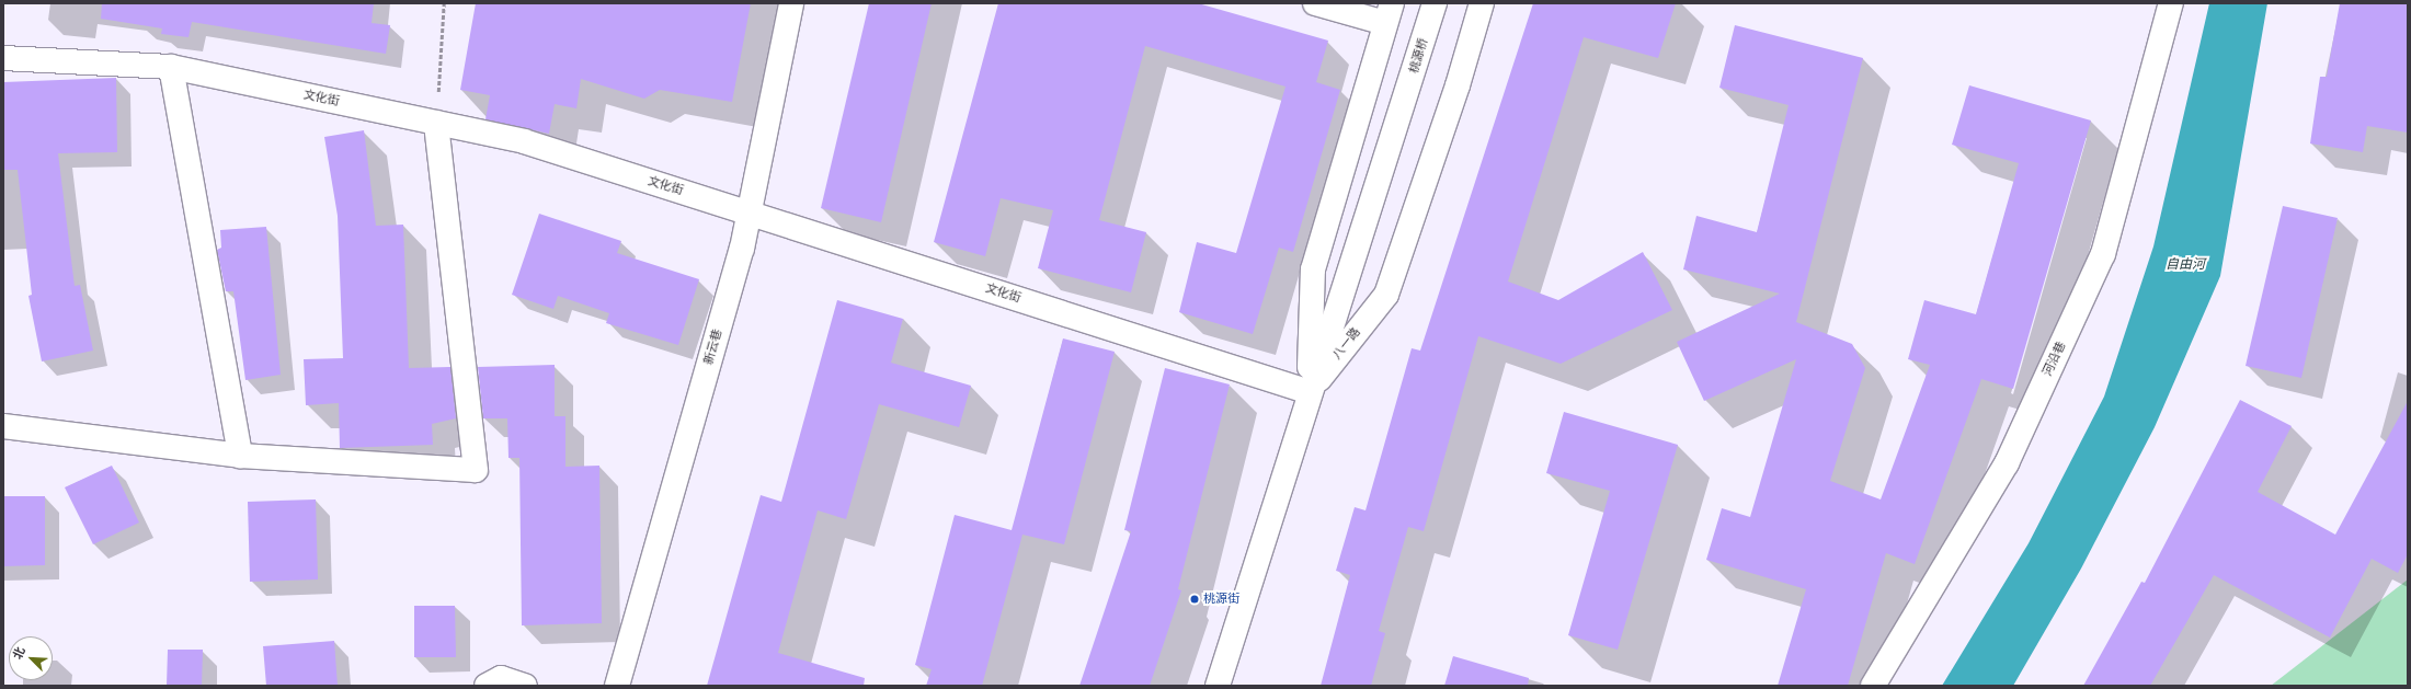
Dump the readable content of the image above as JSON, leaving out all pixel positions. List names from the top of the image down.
{
  "streets": {
    "street": [
      "桃源桥",
      "文化街",
      "八一路",
      "新云巷",
      "河沿巷"
    ]
  },
  "crossings": [
    ["桃源桥", "文化街"],
    ["桃源桥", "八一路"],
    ["文化街", "八一路"],
    ["文化街", "新云巷"]
  ],
  "water": ["自由河"],
  "places": ["桃源街"],
  "north": "top left"
}
